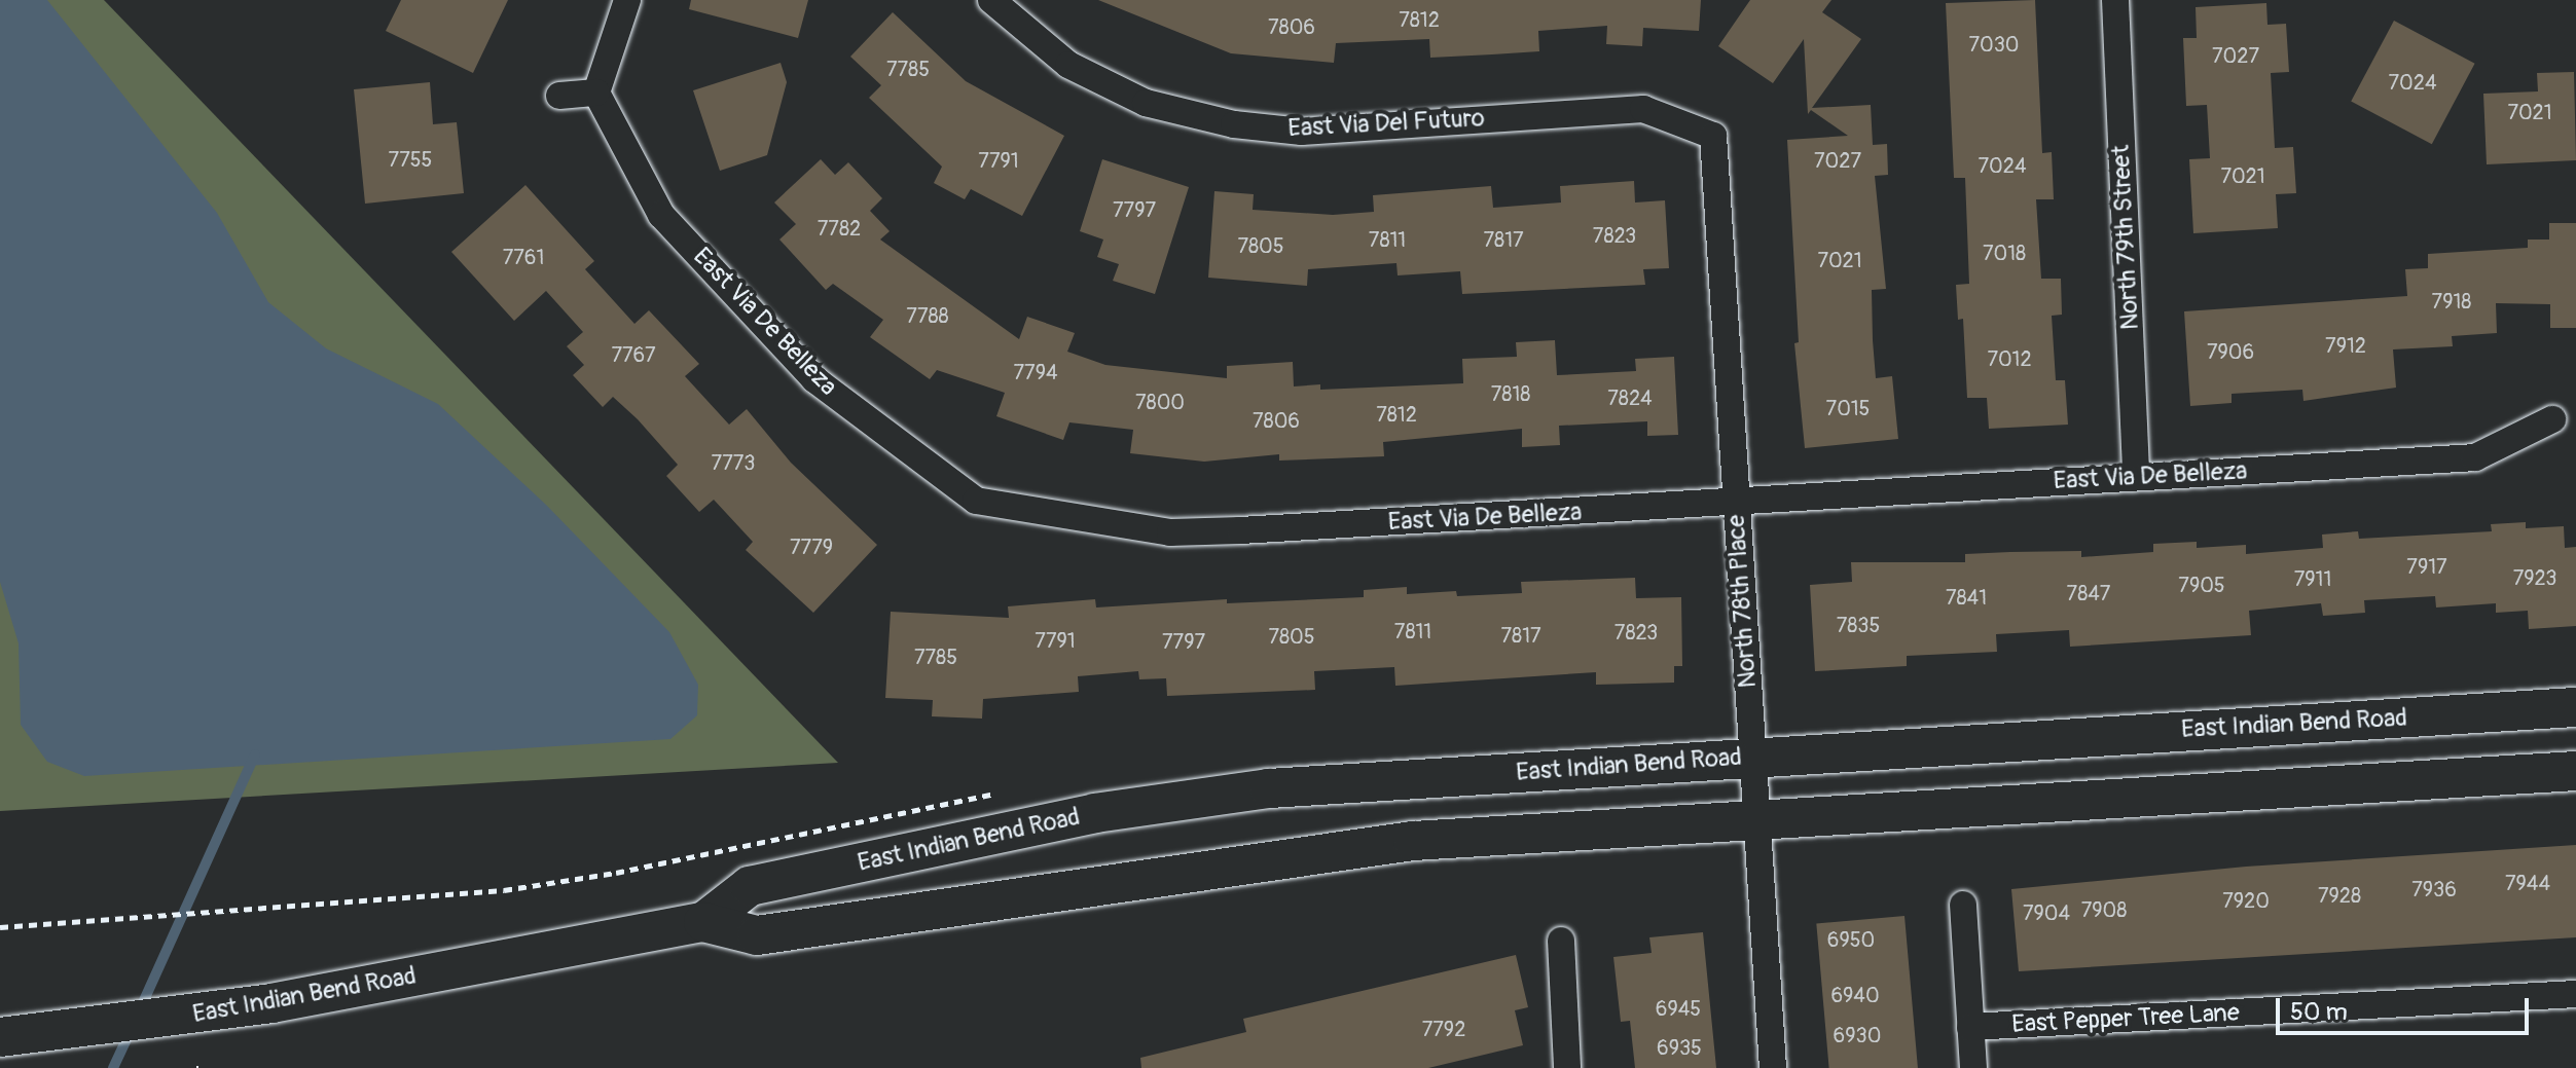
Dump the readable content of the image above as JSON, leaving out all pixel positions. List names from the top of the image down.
{
  "streets": {
    "main road": ["East Indian Bend Road"],
    "street": [
      "East Via Del Futuro",
      "North 79th Street",
      "East Via De Belleza",
      "North 78th Place",
      "East Pepper Tree Lane"
    ]
  },
  "crossings": [
    ["East Via Del Futuro", "North 78th Place"],
    ["North 79th Street", "East Via De Belleza"],
    ["East Via De Belleza", "North 78th Place"],
    ["North 78th Place", "East Indian Bend Road"]
  ],
  "house_numbers": [
    "7812",
    "7806",
    "7030",
    "7027",
    "7785",
    "7024",
    "7021",
    "7755",
    "7791",
    "7027",
    "7024",
    "7021",
    "7797",
    "7782",
    "7823",
    "7811",
    "7817",
    "7805",
    "7018",
    "7761",
    "7021",
    "7918",
    "7788",
    "7912",
    "7906",
    "7767",
    "7012",
    "7794",
    "7818",
    "7824",
    "7800",
    "7015",
    "7812",
    "7806",
    "7773",
    "7779",
    "7917",
    "7923",
    "7911",
    "7905",
    "7847",
    "7841",
    "7835",
    "7811",
    "7823",
    "7817",
    "7805",
    "7791",
    "7797",
    "7785",
    "7944",
    "7936",
    "7928",
    "7920",
    "7908",
    "7904",
    "6950",
    "6940",
    "6945",
    "7792",
    "6930",
    "6935"
  ],
  "scale_bar": "50 m"
}
